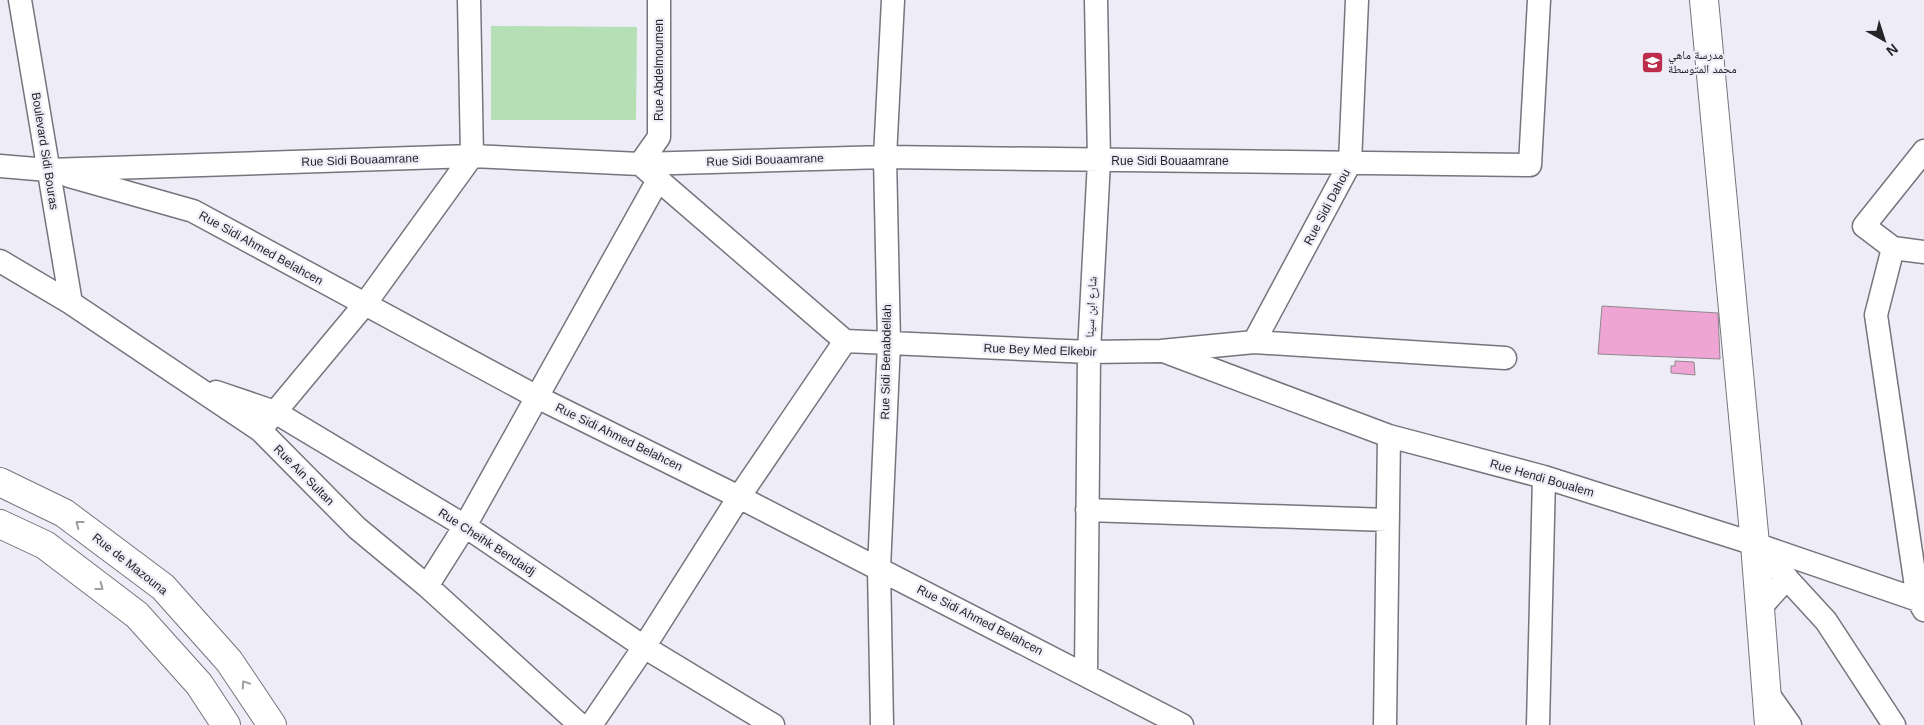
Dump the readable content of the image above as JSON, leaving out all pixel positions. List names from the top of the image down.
{
  "streets": {
    "street": [
      "Rue Abdelmoumen",
      "Boulevard Sidi Bouras",
      "Rue Sidi Bouaamrane",
      "Rue Sidi Dahou",
      "Rue Sidi Ahmed Belahcen",
      "شارع ابن سينا",
      "Rue Bey Med Elkebir",
      "Rue Sidi Benabdellah",
      "Rue Ain Sultan",
      "Rue Hendi Boualem",
      "Rue Cheihk Bendaidj",
      "Rue de Mazouna"
    ]
  },
  "crossings": [
    ["Rue Abdelmoumen", "Rue Sidi Bouaamrane"],
    ["Boulevard Sidi Bouras", "Rue Sidi Bouaamrane"],
    ["Boulevard Sidi Bouras", "Rue Sidi Ahmed Belahcen"],
    ["Boulevard Sidi Bouras", "Rue Ain Sultan"],
    ["Rue Sidi Bouaamrane", "Rue Sidi Dahou"],
    ["Rue Sidi Bouaamrane", "Rue Sidi Ahmed Belahcen"],
    ["Rue Sidi Bouaamrane", "شارع ابن سينا"],
    ["Rue Sidi Bouaamrane", "Rue Sidi Benabdellah"],
    ["Rue Sidi Dahou", "Rue Bey Med Elkebir"],
    ["Rue Sidi Ahmed Belahcen", "شارع ابن سينا"],
    ["Rue Sidi Ahmed Belahcen", "Rue Sidi Benabdellah"],
    ["شارع ابن سينا", "Rue Bey Med Elkebir"],
    ["Rue Bey Med Elkebir", "Rue Sidi Benabdellah"],
    ["Rue Bey Med Elkebir", "Rue Hendi Boualem"],
    ["Rue Ain Sultan", "Rue Cheihk Bendaidj"]
  ],
  "places": {
    "school or university": ["مدرسة ماهي محمد المتوسطة"]
  },
  "north": "bottom right"
}
